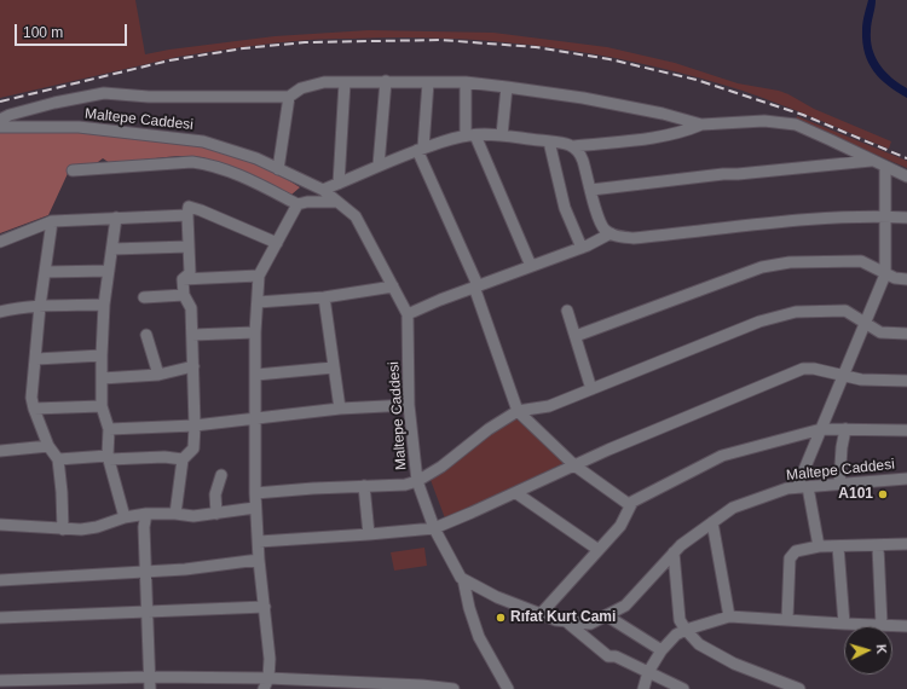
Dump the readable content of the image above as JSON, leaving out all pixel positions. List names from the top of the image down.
{
  "streets": {
    "street": ["Maltepe Caddesi"]
  },
  "places": ["A101", "Rıfat Kurt Cami"],
  "scale_bar": "100 m",
  "north": "right"
}
